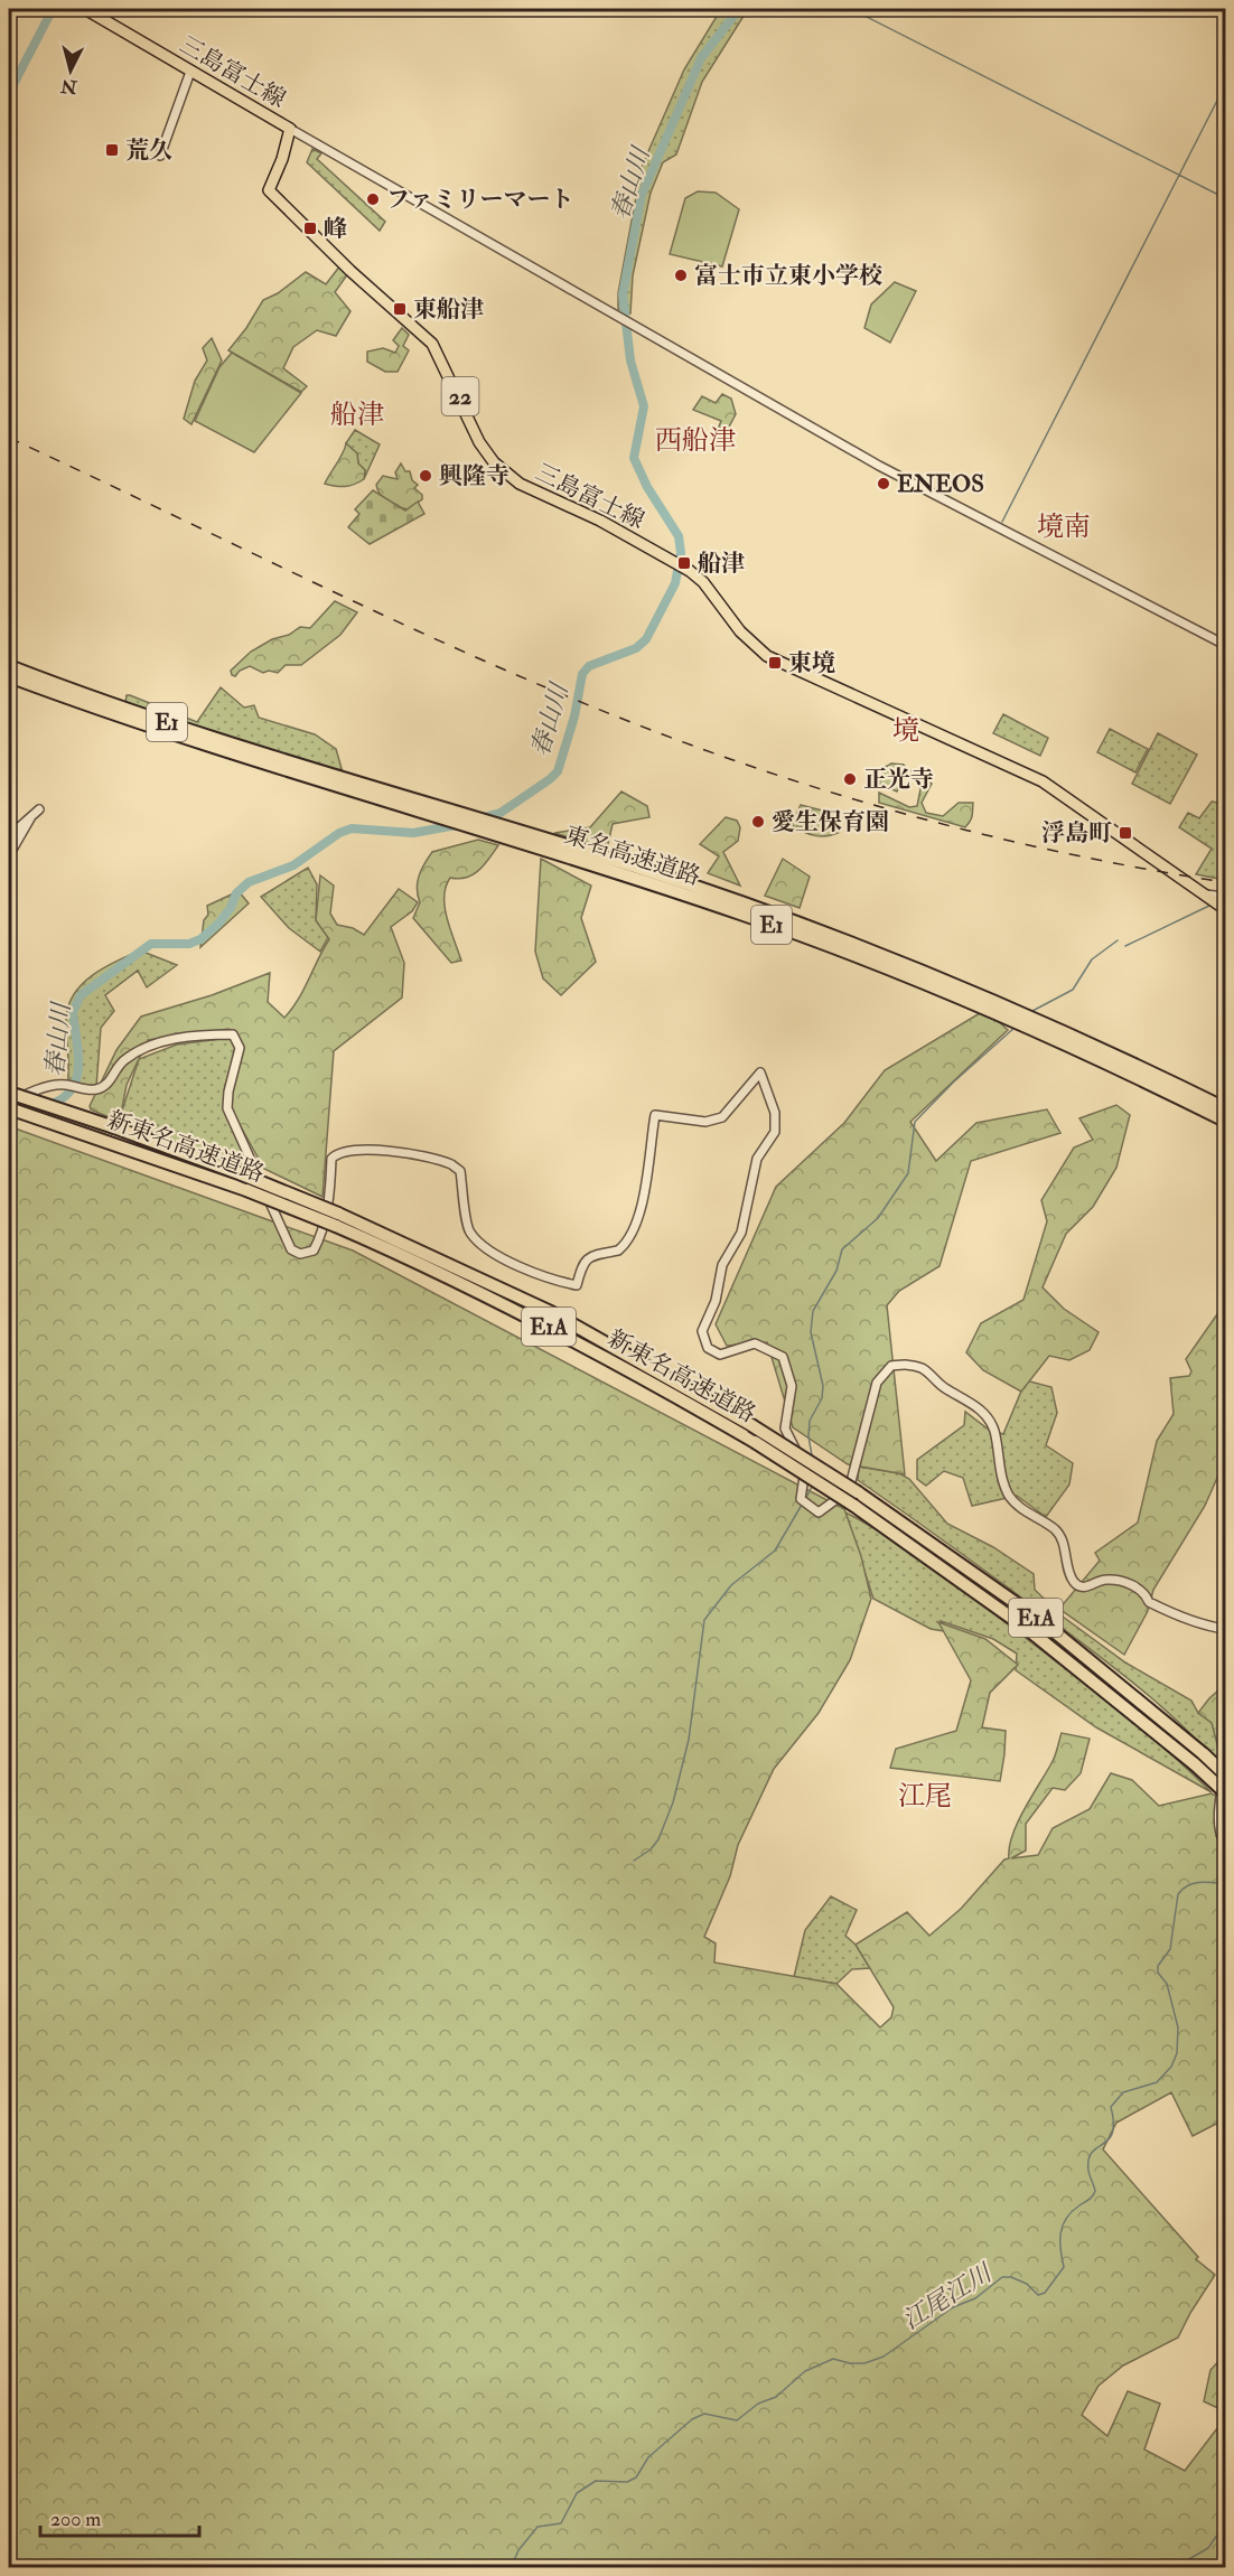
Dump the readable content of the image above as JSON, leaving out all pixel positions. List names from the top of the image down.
{
  "streets": {
    "highway": [
      "E1",
      "東名高速道路",
      "新東名高速道路",
      "E1A"
    ],
    "main road": ["三島富士線", "22"]
  },
  "districts": [
    "船津",
    "西船津",
    "境南",
    "境",
    "江尾"
  ],
  "water": ["春山川", "江尾江川"],
  "places": {
    "transit": [
      "荒久",
      "峰",
      "東船津",
      "船津",
      "東境",
      "浮島町"
    ],
    "other": [
      "ファミリーマート",
      "富士市立東小学校",
      "興隆寺",
      "ENEOS",
      "正光寺",
      "愛生保育園"
    ]
  },
  "scale_bar": "200 m",
  "north": "bottom"
}
